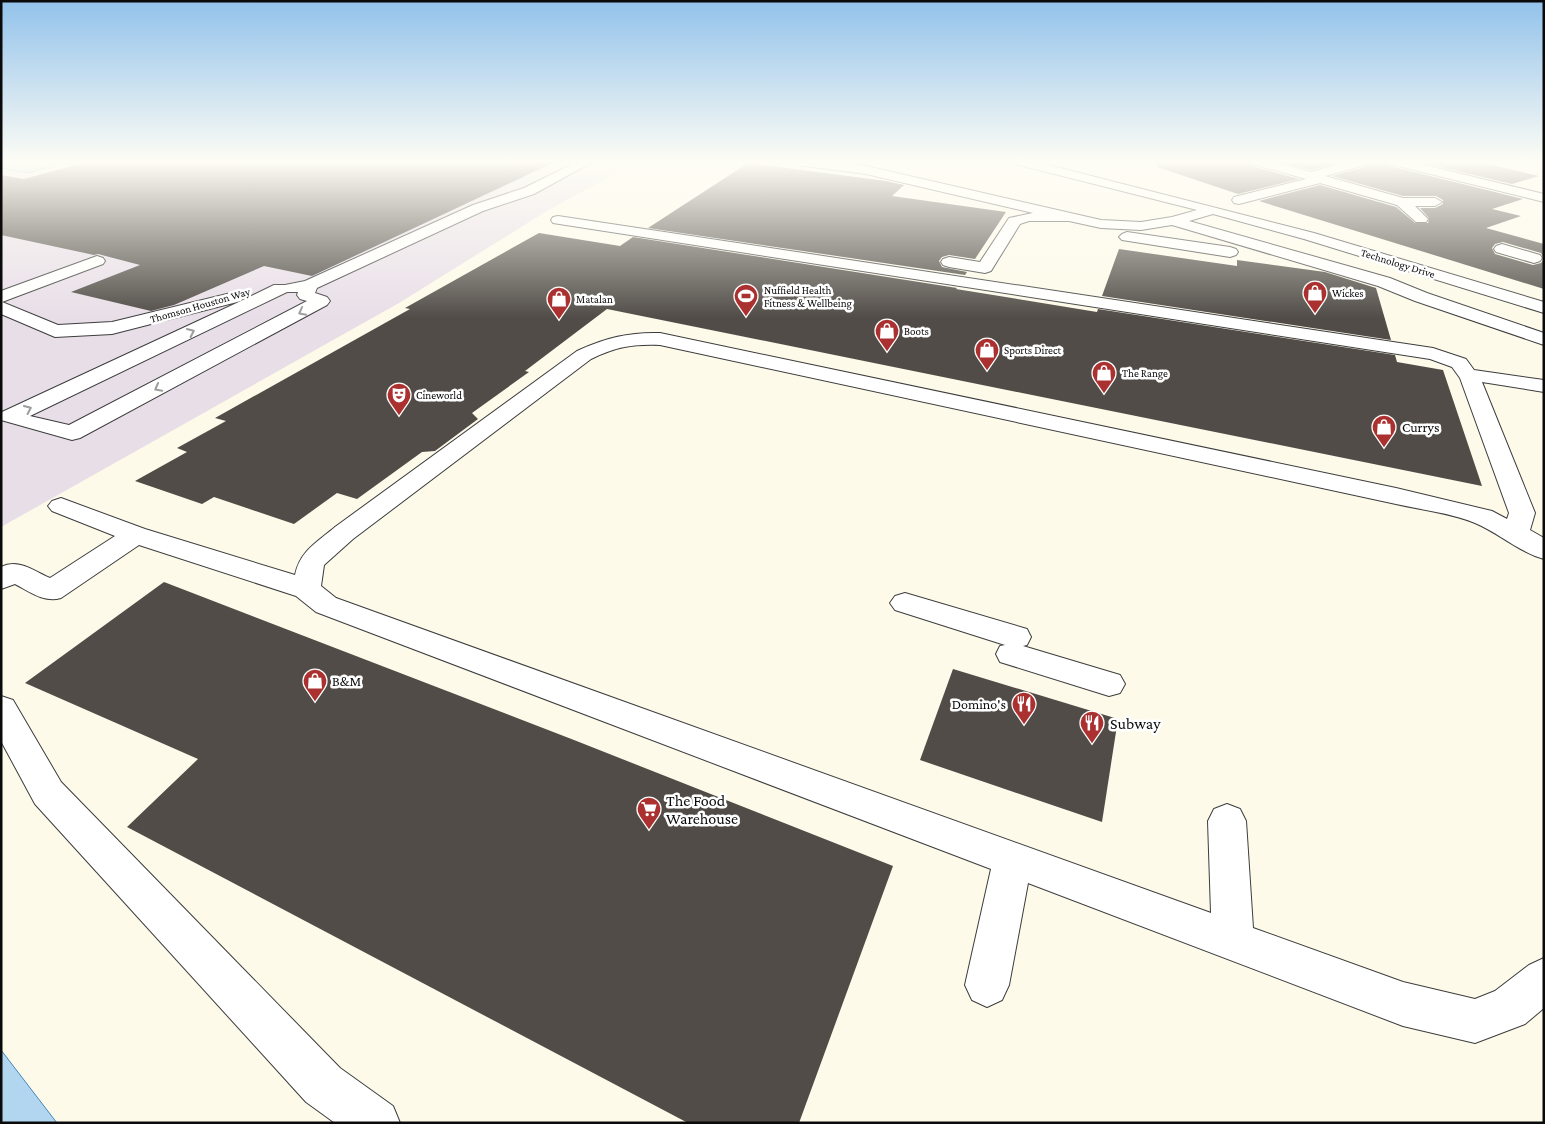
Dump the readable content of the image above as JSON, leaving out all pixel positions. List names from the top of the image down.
{
  "streets": {
    "street": ["Technology Drive", "Thomson Houston Way"]
  },
  "places": {
    "shop": [
      "Wickes",
      "Matalan",
      "Boots",
      "Sports Direct",
      "The Range",
      "Currys",
      "B&M"
    ],
    "sports": ["Nuffield Health Fitness & Wellbeing"],
    "theatre": ["Cineworld"],
    "restaurant": ["Domino's", "Subway"],
    "supermarket": ["The Food Warehouse"]
  }
}
